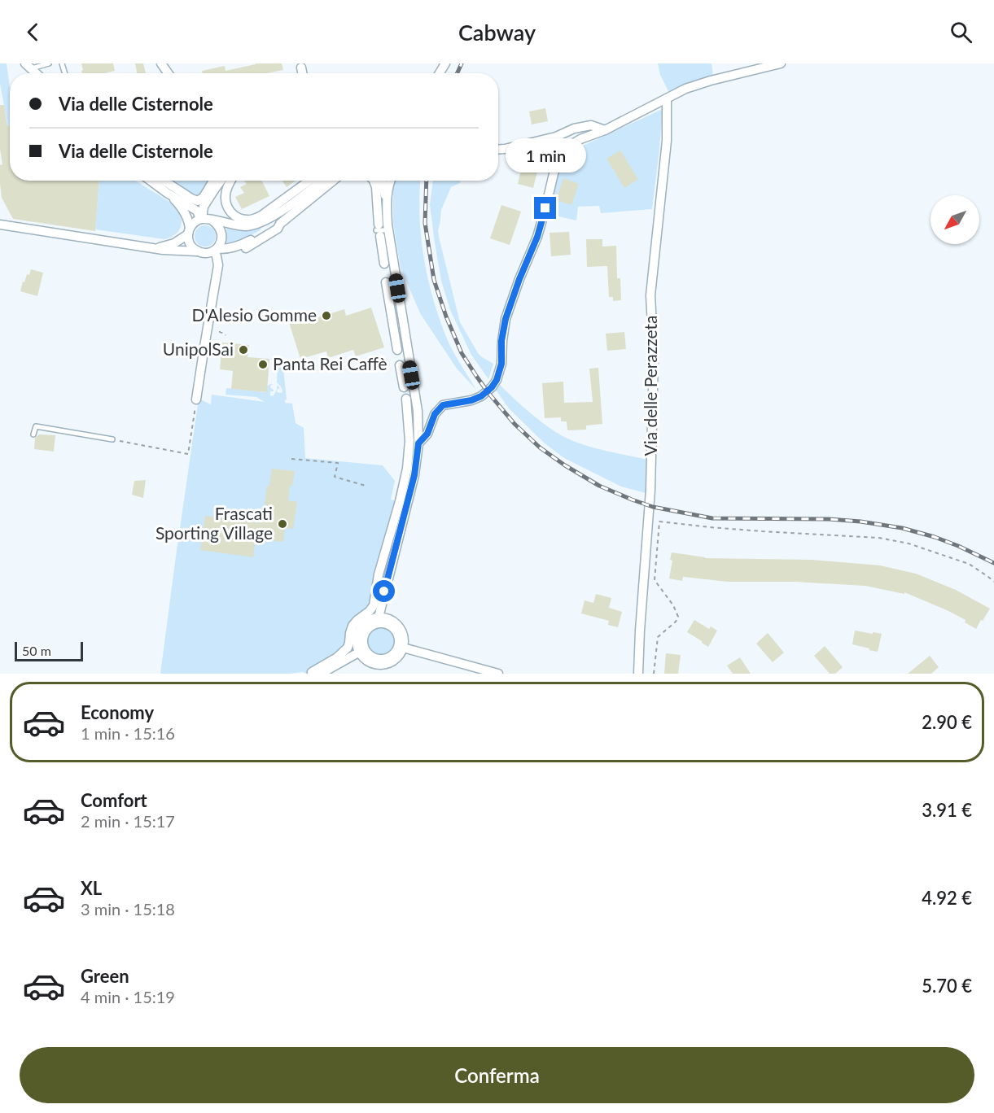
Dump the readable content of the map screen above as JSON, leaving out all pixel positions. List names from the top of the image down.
{
  "streets": {
    "street": ["Via delle Perazzeta"]
  },
  "places": [
    "D'Alesio Gomme",
    "UnipolSai",
    "Panta Rei Caffè",
    "Frascati Sporting Village"
  ],
  "scale_bar": "50 m",
  "north": "bottom left",
  "page": {
    "header": "Cabway",
    "banner": ["Via delle Cisternole", "Via delle Cisternole"],
    "bubble": "1 min",
    "scale": "50 m",
    "list": [
      {
        "name": "Economy",
        "note": "1 min · 15:16",
        "value": "2.90 €"
      },
      {
        "name": "Comfort",
        "note": "2 min · 15:17",
        "value": "3.91 €"
      },
      {
        "name": "XL",
        "note": "3 min · 15:18",
        "value": "4.92 €"
      },
      {
        "name": "Green",
        "note": "4 min · 15:19",
        "value": "5.70 €"
      }
    ],
    "buttons": "Conferma"
  }
}
